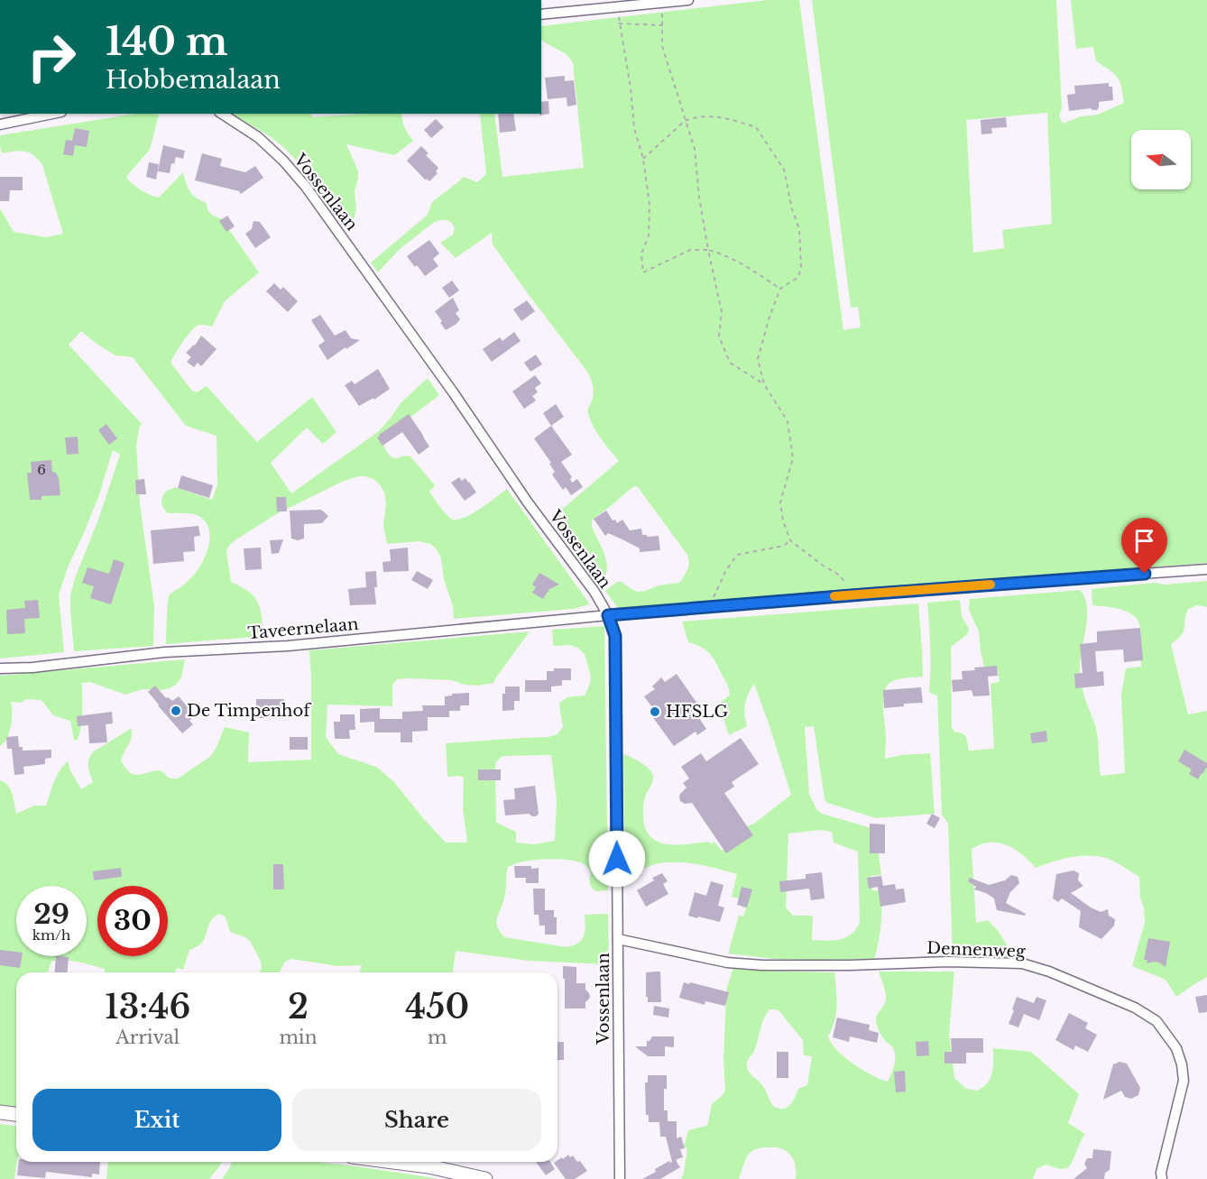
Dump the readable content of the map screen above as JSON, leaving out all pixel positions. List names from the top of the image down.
{
  "streets": {
    "street": ["Vossenlaan", "Taveernelaan", "Dennenweg"]
  },
  "crossings": [
    ["Vossenlaan", "Taveernelaan"],
    ["Vossenlaan", "Dennenweg"]
  ],
  "places": ["De Timpenhof", "HFSLG"],
  "house_numbers": ["6"],
  "north": "left",
  "page": {
    "turn": ["140 m", "Hobbemalaan"],
    "speed": "29 km/h",
    "limit": "30",
    "eta": [
      "13:46",
      "Arrival",
      "2",
      "min",
      "450",
      "m"
    ],
    "buttons": ["Exit", "Share"]
  }
}
